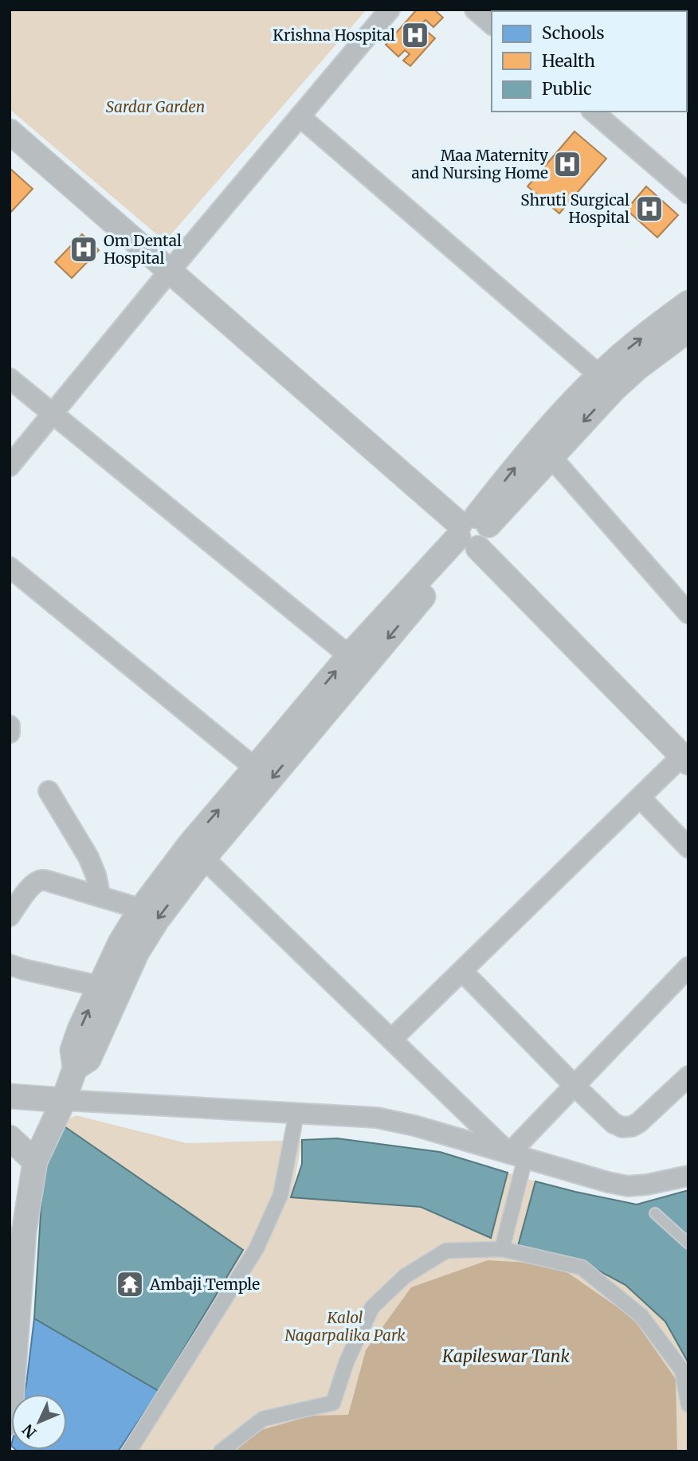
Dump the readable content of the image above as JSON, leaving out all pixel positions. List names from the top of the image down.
{
  "water": ["Kapileswar Tank"],
  "parks": ["Sardar Garden", "Kalol Nagarpalika Park"],
  "places": {
    "hospital": [
      "Krishna Hospital",
      "Maa Maternity and Nursing Home",
      "Shruti Surgical Hospital",
      "Om Dental Hospital"
    ],
    "temple": ["Ambaji Temple"]
  },
  "legend": ["Schools", "Health", "Public"],
  "north": "bottom left"
}
